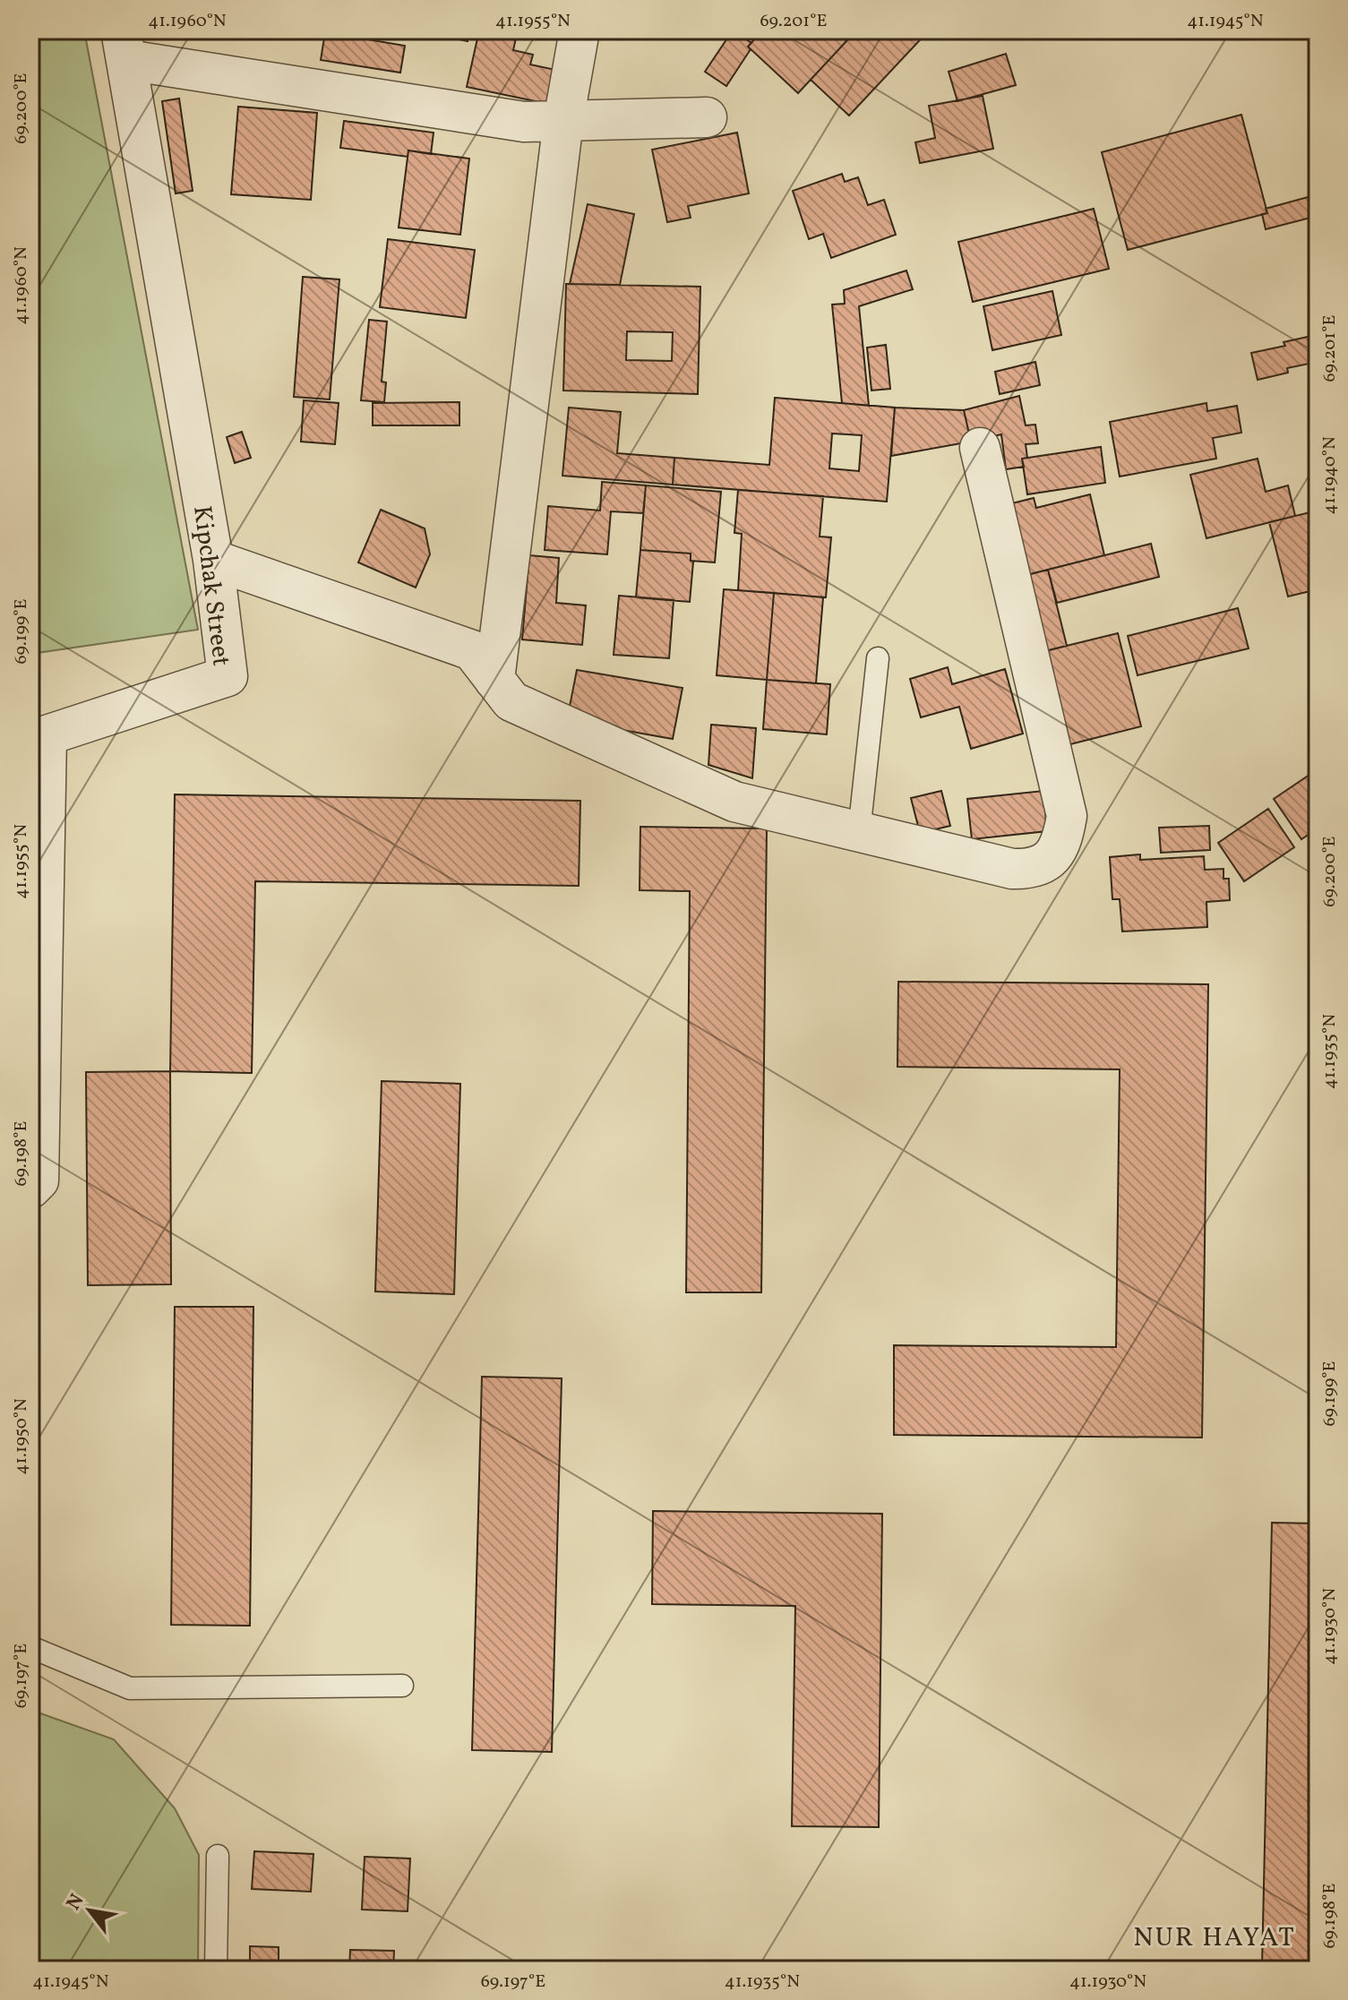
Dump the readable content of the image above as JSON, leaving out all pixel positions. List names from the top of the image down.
{
  "streets": {
    "street": ["Kipchak Street"]
  },
  "districts": ["NUR HAYAT"],
  "north": "top left",
  "coordinates": [
    "41.1960°N",
    "41.1955°N",
    "69.201°E",
    "41.1945°N",
    "69.200°E",
    "41.1940°N",
    "69.199°E",
    "41.1935°N",
    "69.198°E",
    "41.1950°N",
    "41.1930°N",
    "69.197°E"
  ]
}
